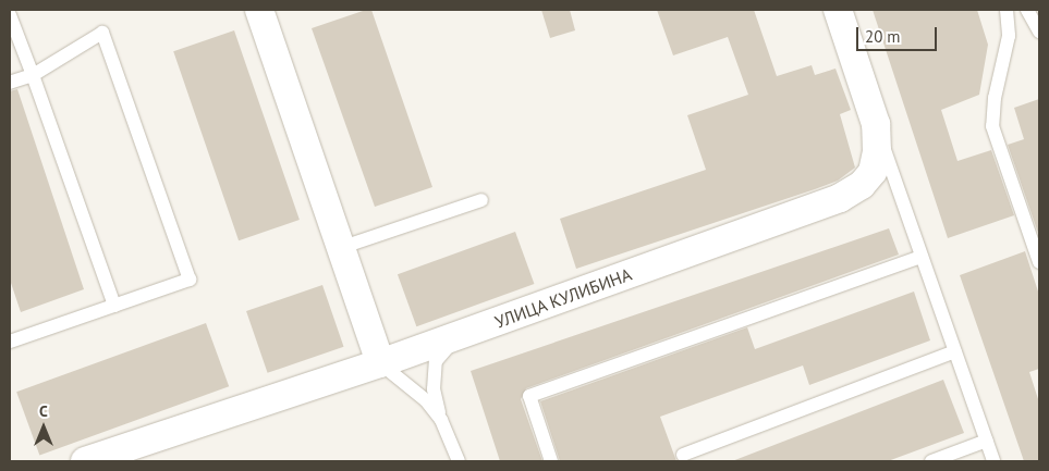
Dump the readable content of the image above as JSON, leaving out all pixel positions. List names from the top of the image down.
{
  "streets": {
    "street": ["УЛИЦА КУЛИБИНА"]
  },
  "scale_bar": "20 m",
  "north": "top"
}
